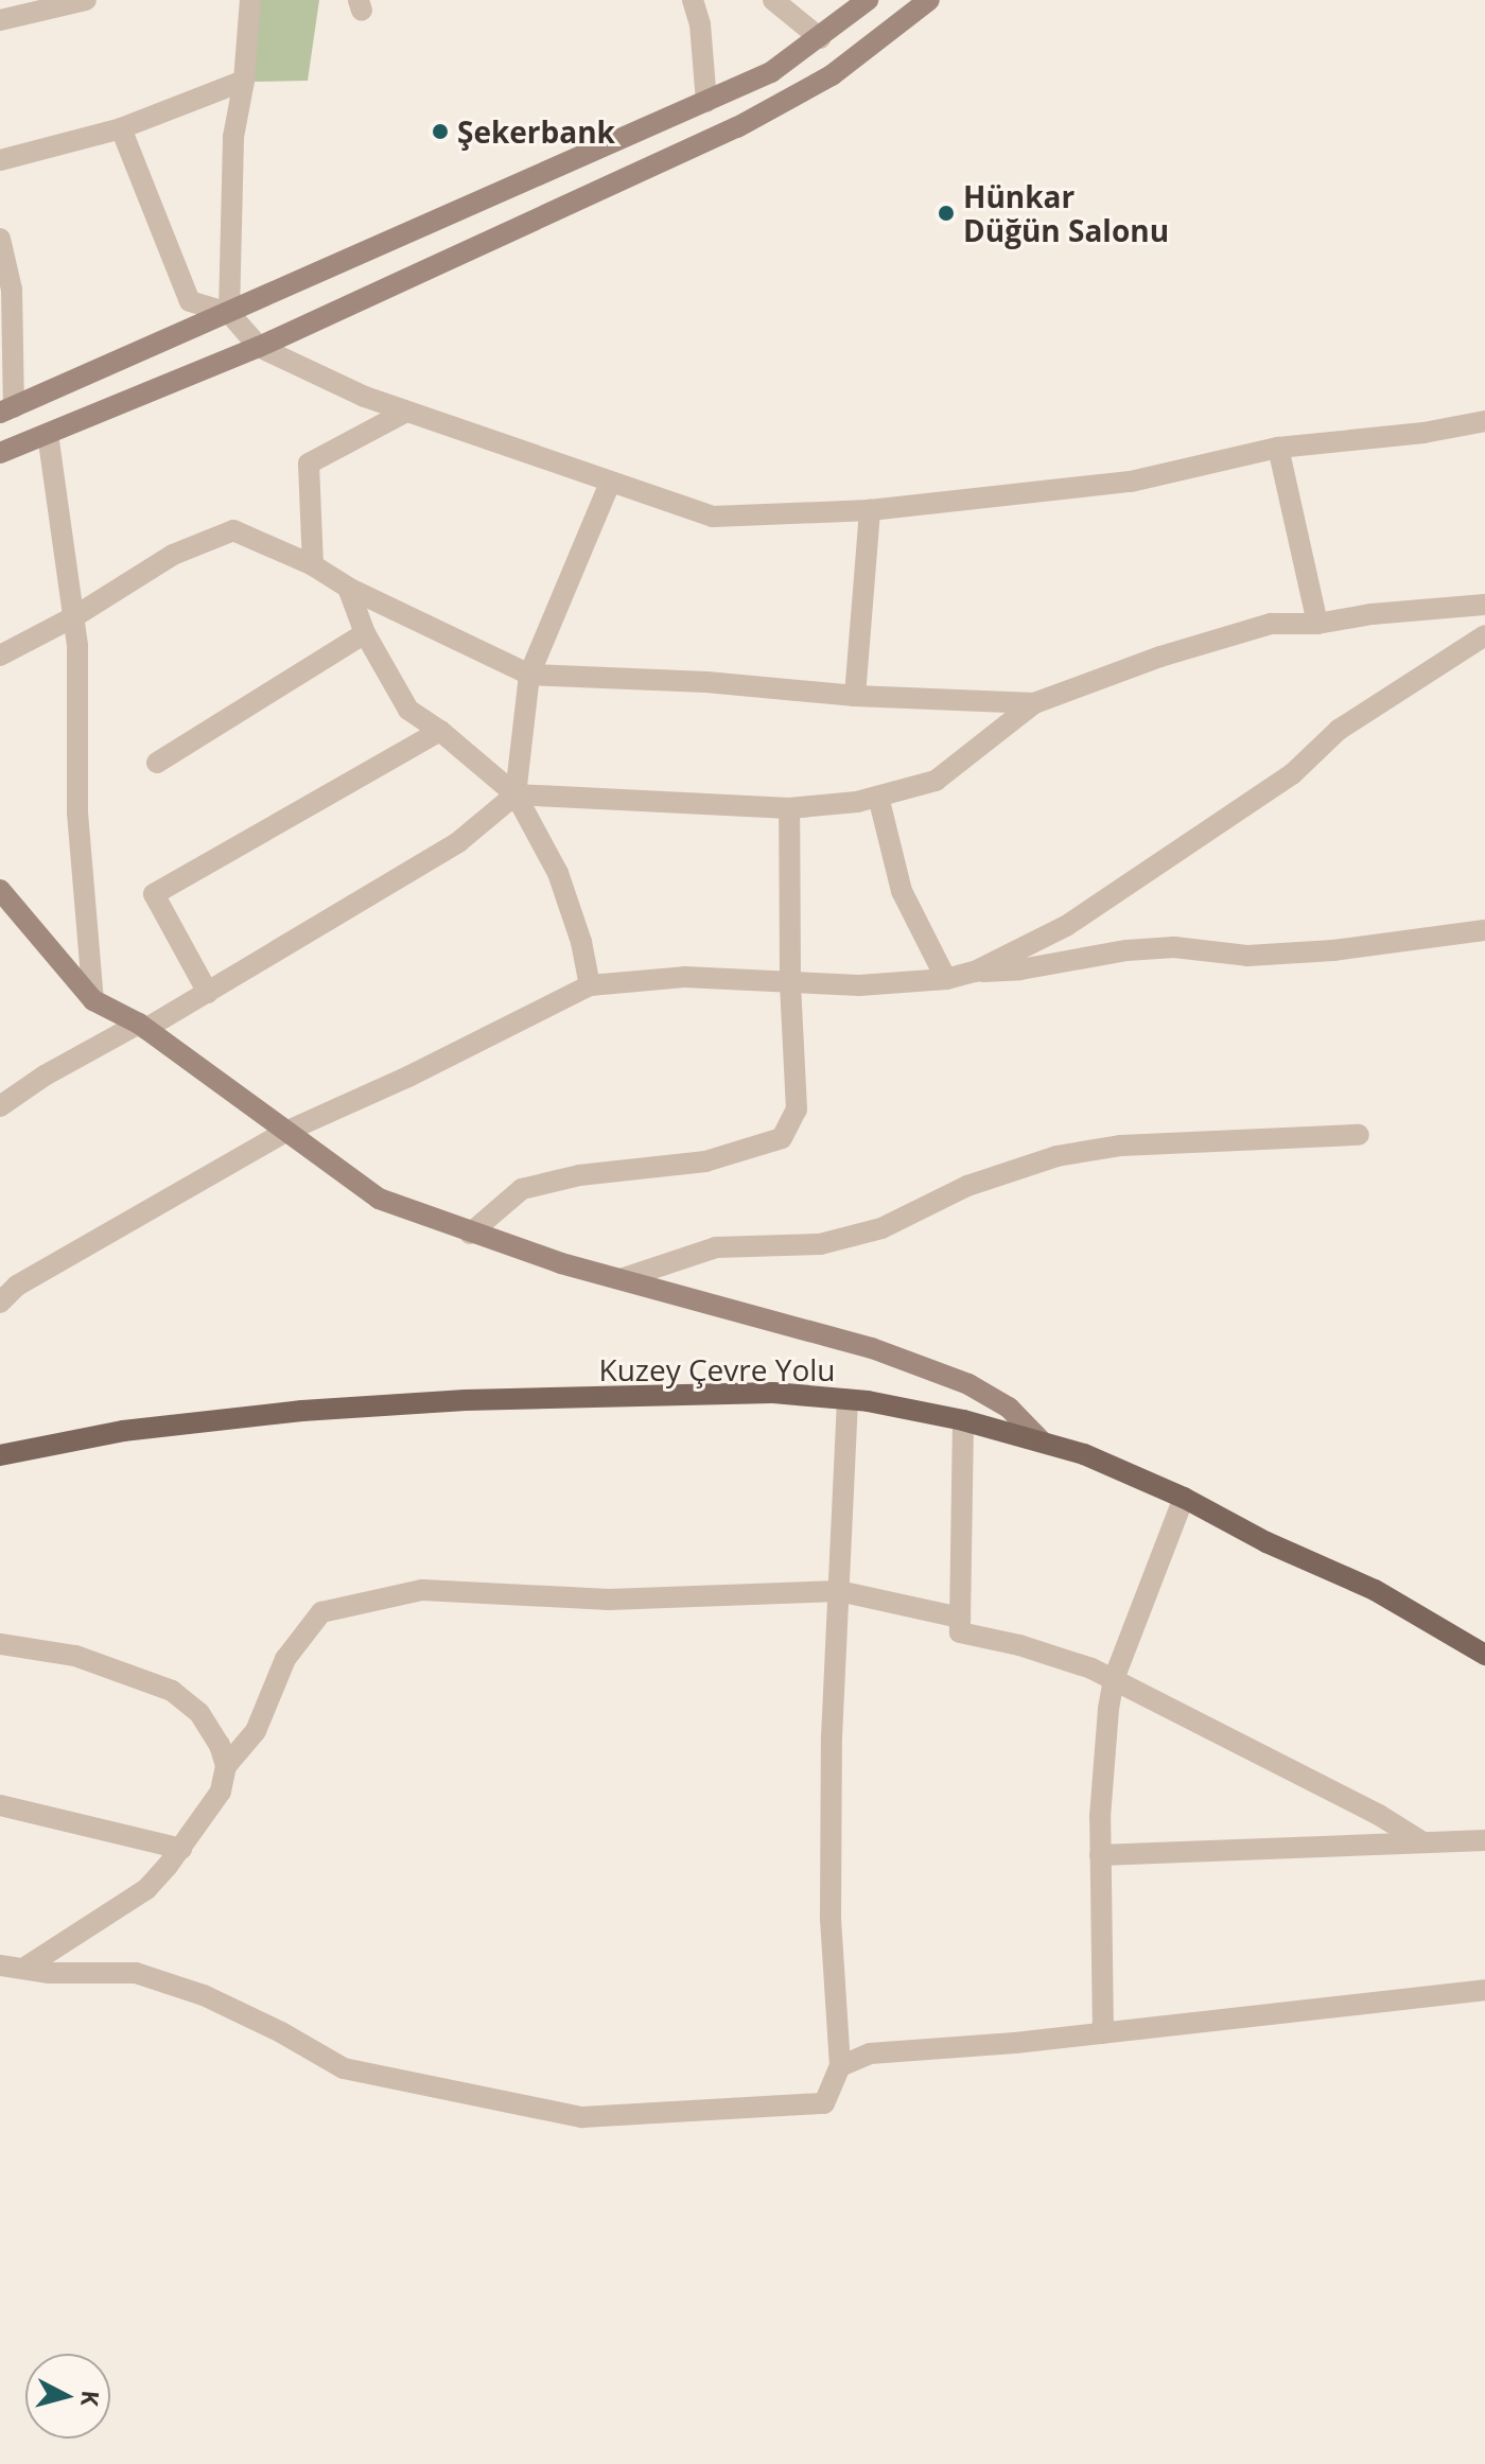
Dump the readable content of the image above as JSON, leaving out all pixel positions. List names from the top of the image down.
{
  "streets": {
    "main road": ["Kuzey Çevre Yolu"]
  },
  "places": ["Şekerbank", "Hünkar Düğün Salonu"],
  "north": "right"
}
